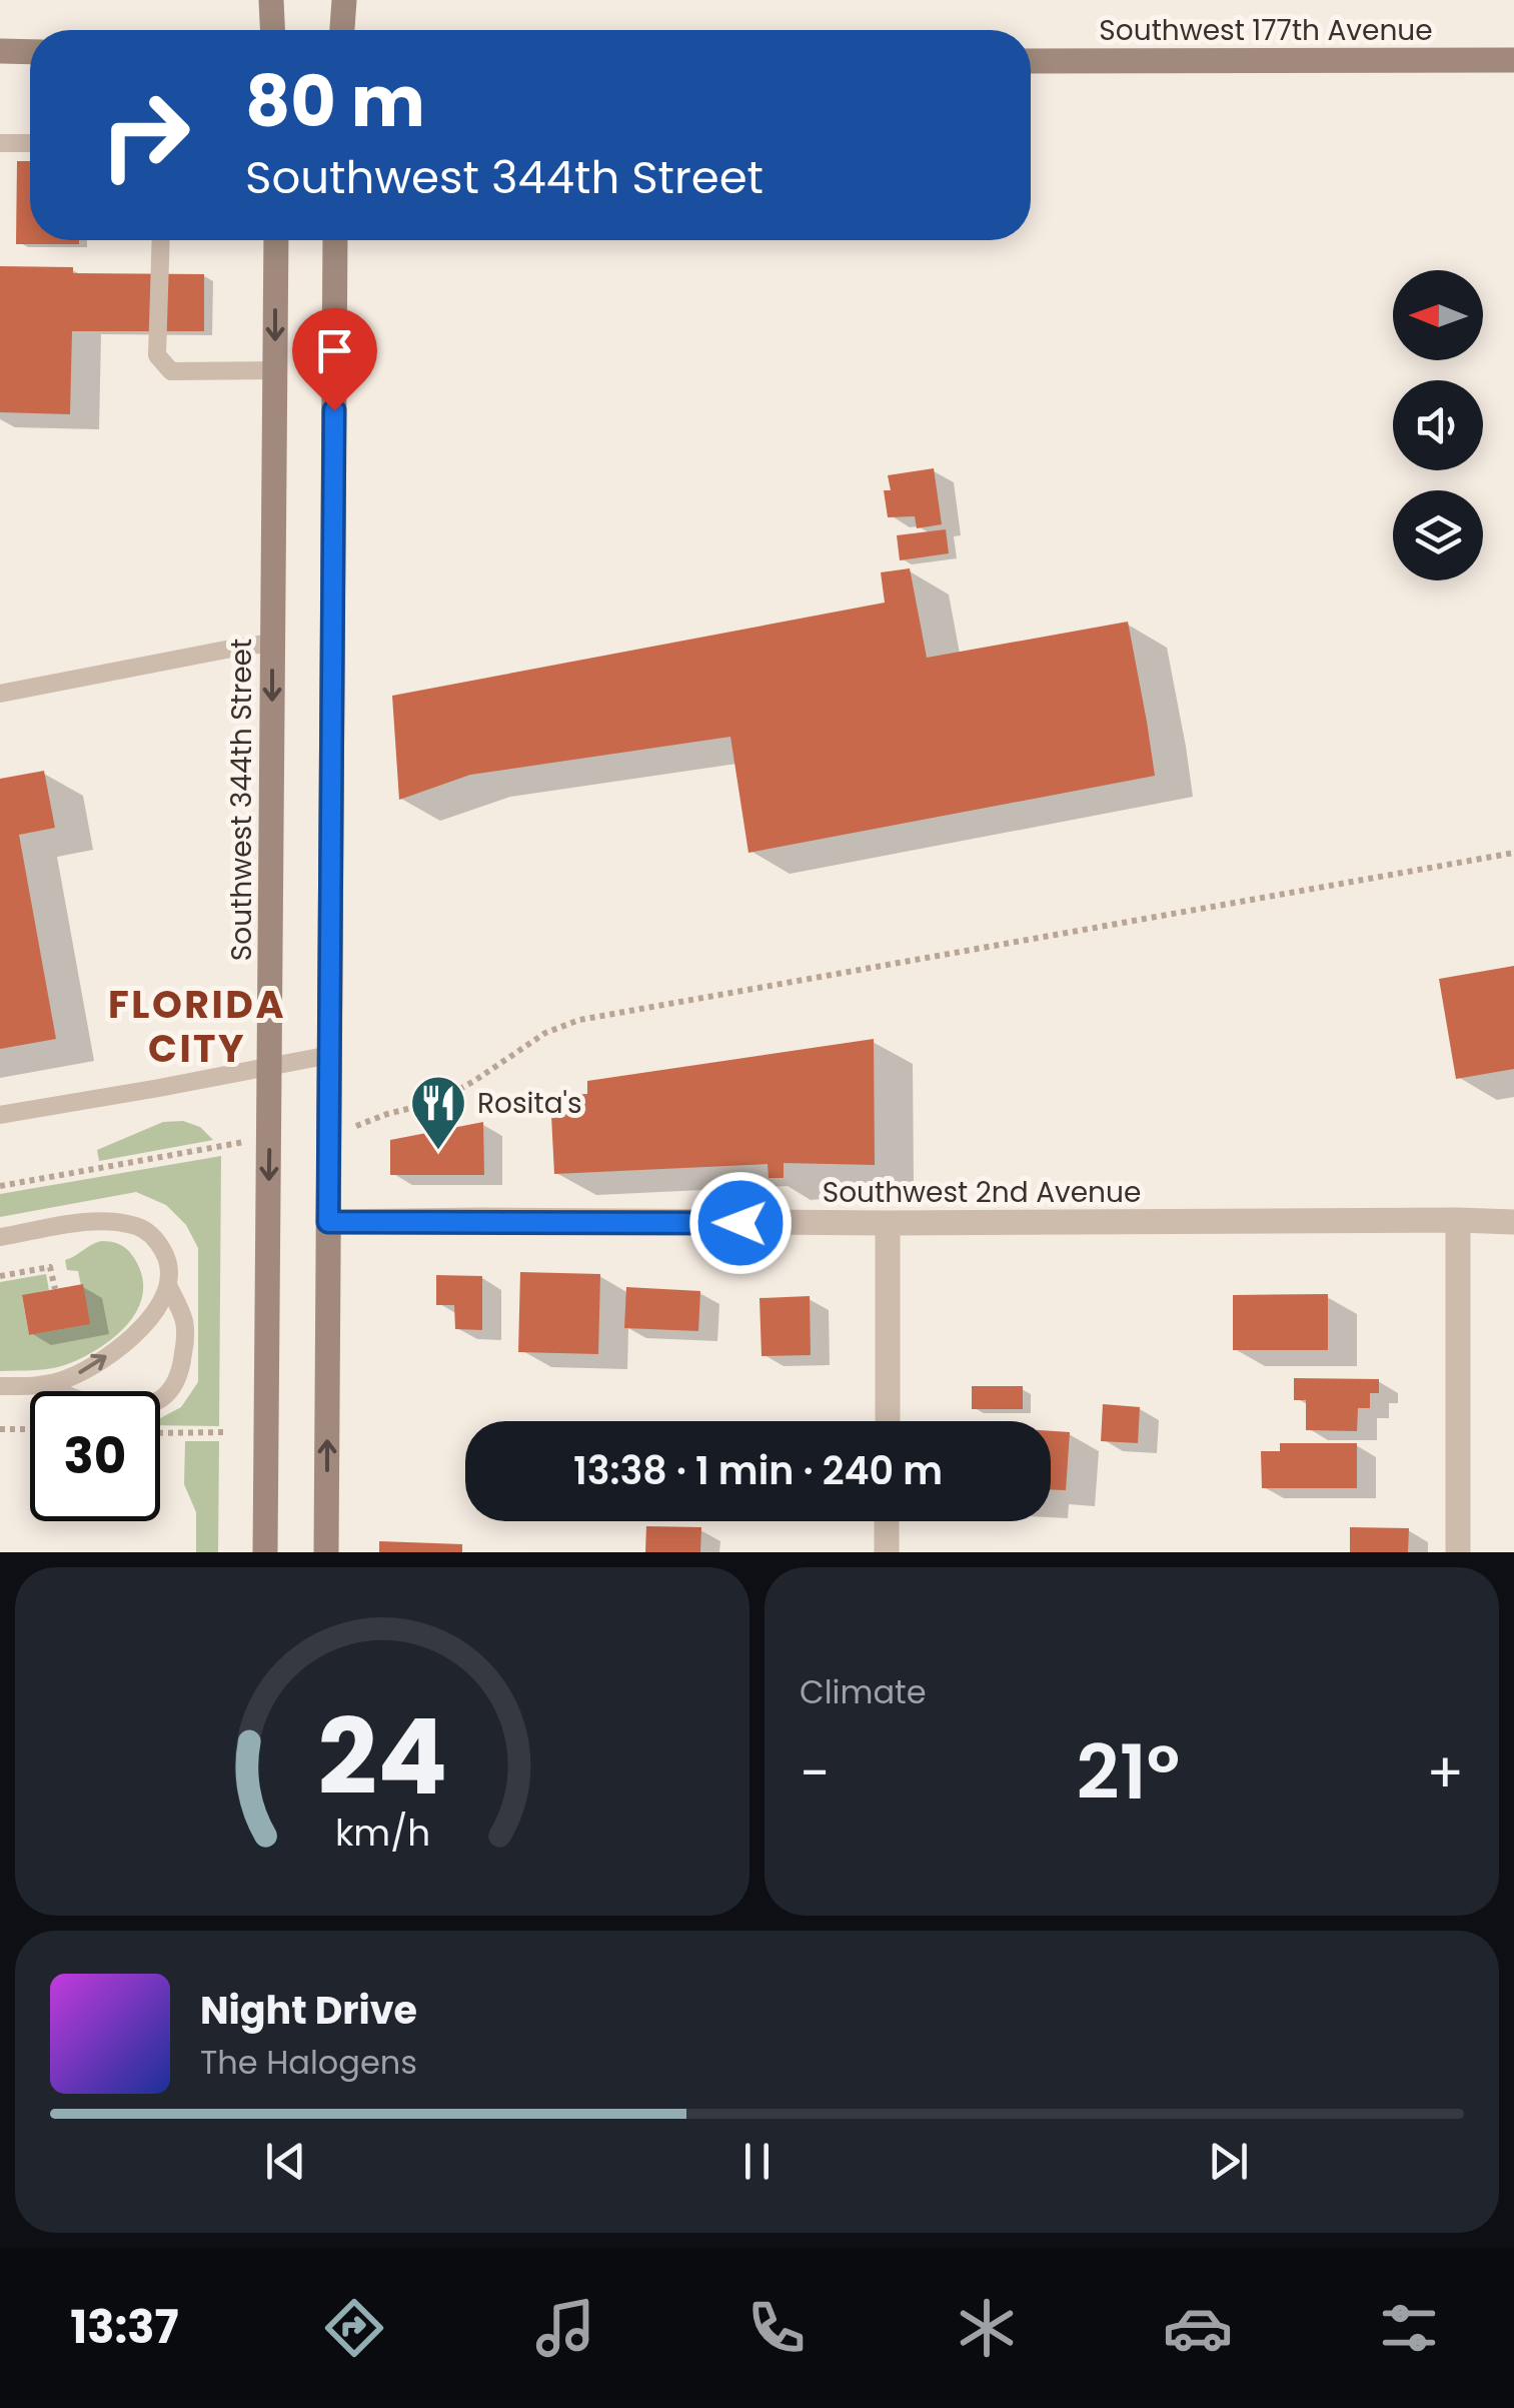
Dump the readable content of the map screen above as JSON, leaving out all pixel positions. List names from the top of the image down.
{
  "streets": {
    "main road": ["Southwest 177th Avenue", "Southwest 344th Street"],
    "street": ["Southwest 2nd Avenue"]
  },
  "districts": ["FLORIDA CITY"],
  "places": {
    "restaurant": ["Rosita's"]
  },
  "north": "left",
  "page": {
    "turn": ["80 m", "Southwest 344th Street"],
    "limit": "30",
    "trip": "13:38 · 1 min · 240 m",
    "tile": "Climate",
    "heat": ["−", "21°", "+"],
    "song": ["Night Drive", "The Halogens"],
    "tabs": "13:37",
    "gauge": ["24", "km/h"]
  }
}
